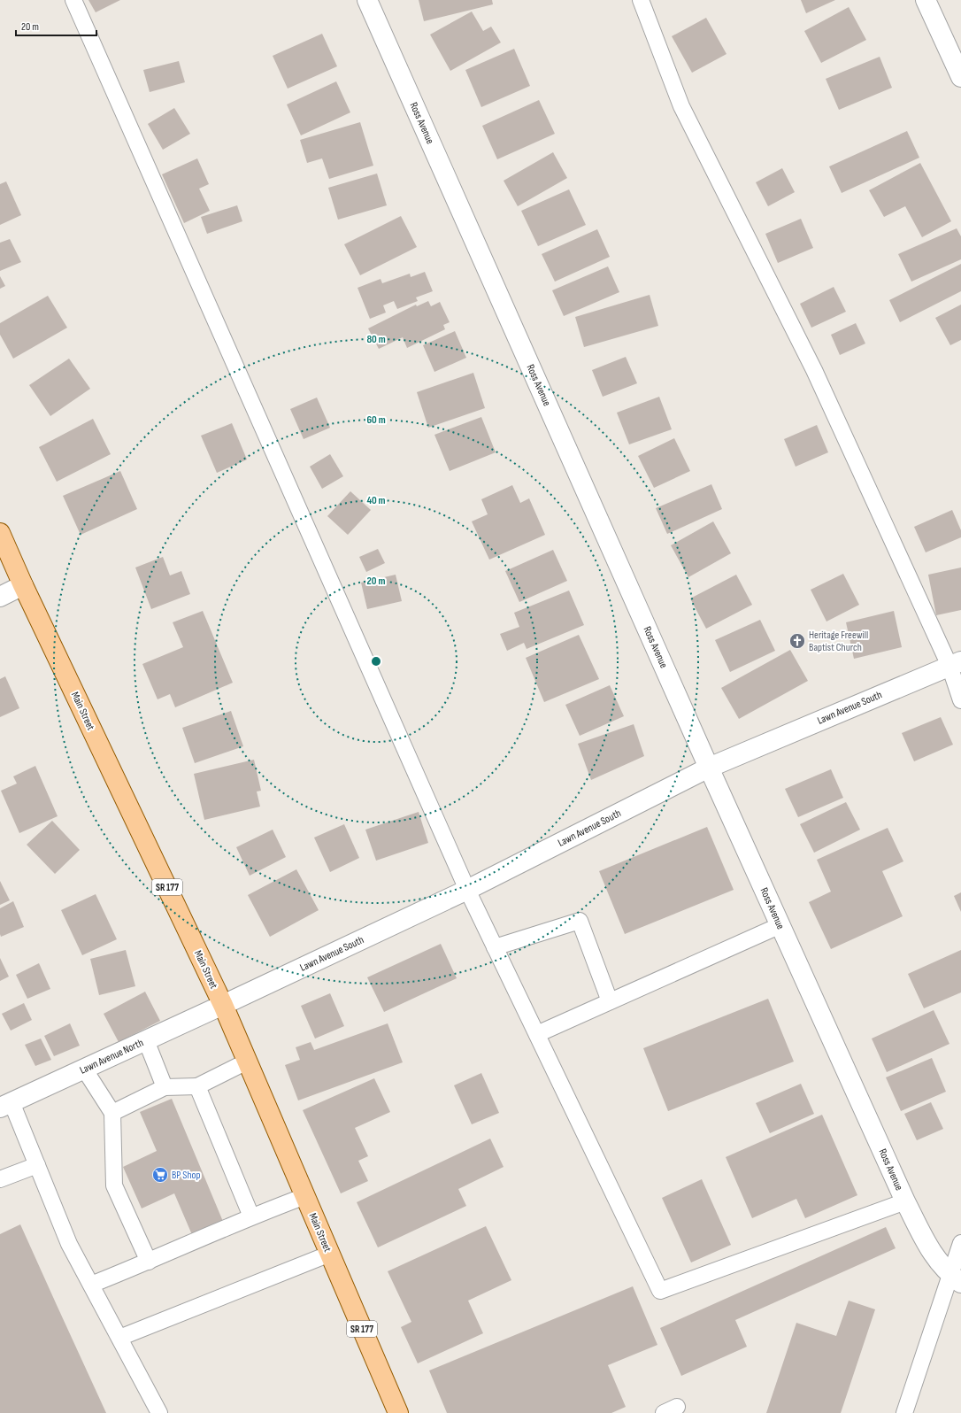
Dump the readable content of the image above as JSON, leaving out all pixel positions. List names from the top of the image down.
{
  "streets": {
    "main road": ["Main Street", "SR 177"],
    "street": ["Ross Avenue", "Lawn Avenue South", "Lawn Avenue North"]
  },
  "crossings": [
    ["Ross Avenue", "Lawn Avenue South"],
    ["Lawn Avenue South", "Main Street"],
    ["Lawn Avenue South", "Lawn Avenue North"],
    ["Main Street", "Lawn Avenue North"]
  ],
  "places": {
    "church": ["Heritage Freewill Baptist Church"],
    "supermarket": ["BP Shop"]
  },
  "scale_bar": "20 m",
  "rings": [
    "80 m",
    "60 m",
    "40 m",
    "20 m"
  ]
}
